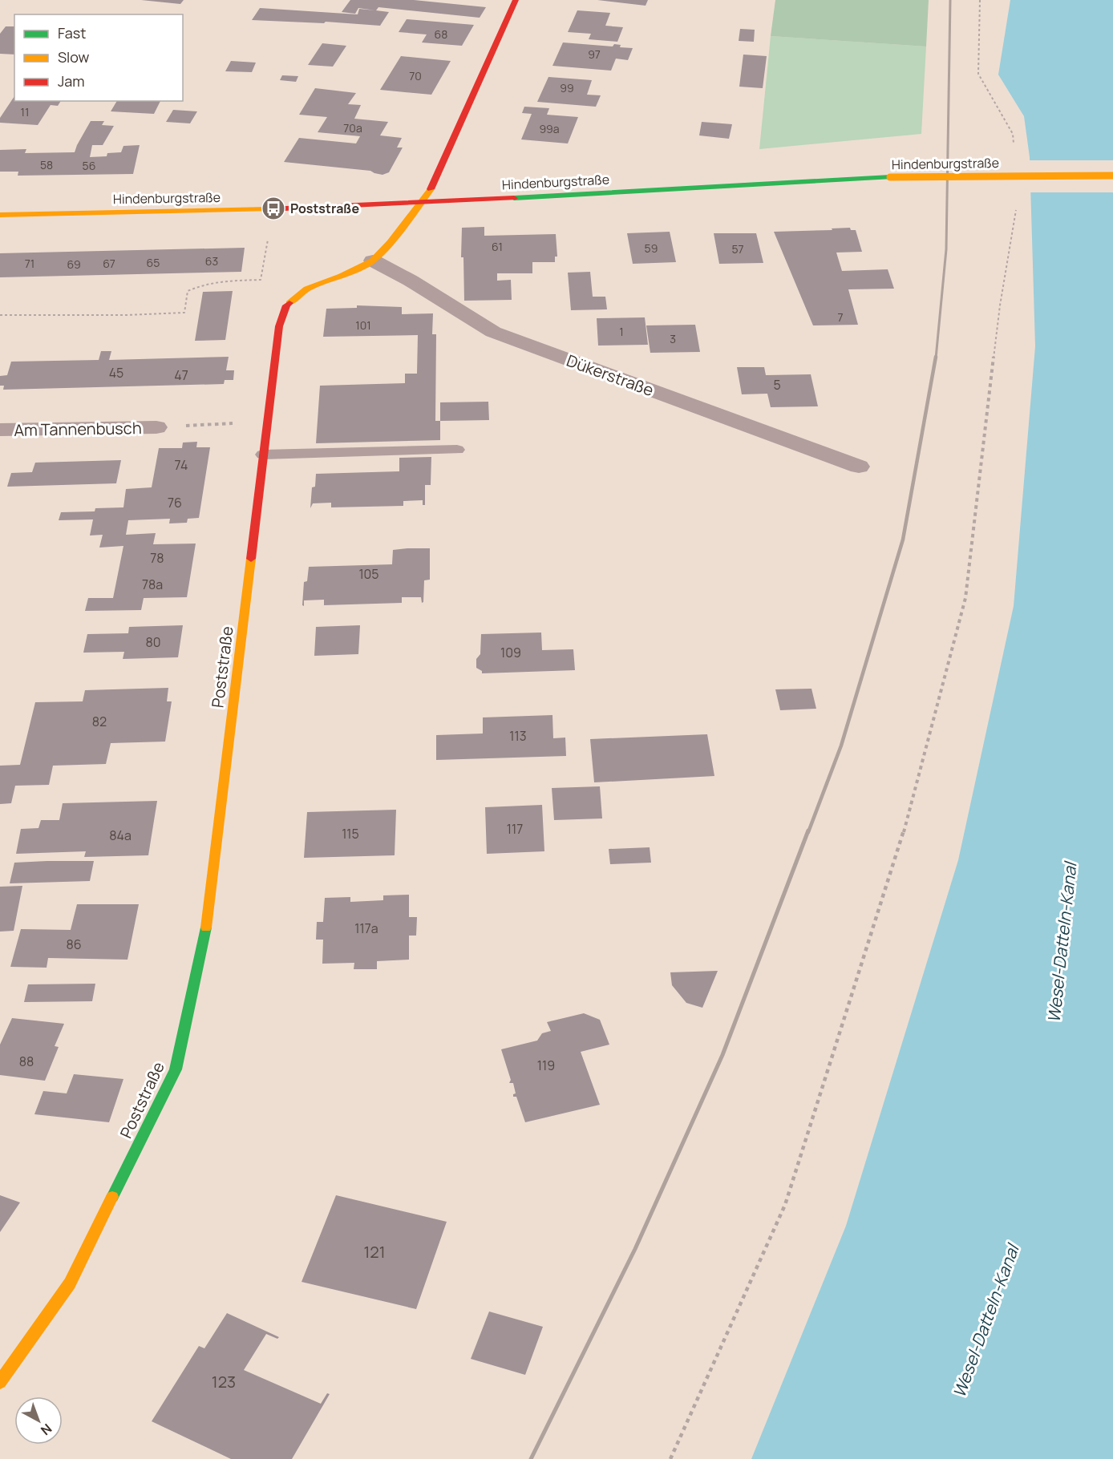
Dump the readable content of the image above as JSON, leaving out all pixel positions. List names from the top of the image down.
{
  "streets": {
    "street": [
      "Hindenburgstraße",
      "Dükerstraße",
      "Am Tannenbusch",
      "Poststraße"
    ]
  },
  "crossings": [
    ["Hindenburgstraße", "Poststraße"],
    ["Dükerstraße", "Poststraße"]
  ],
  "water": ["Wesel-Datteln-Kanal"],
  "places": {
    "bus stop": ["Poststraße"]
  },
  "house_numbers": [
    "68",
    "97",
    "70",
    "99",
    "11",
    "70a",
    "99a",
    "58",
    "56",
    "61",
    "59",
    "57",
    "63",
    "65",
    "71",
    "67",
    "69",
    "7",
    "101",
    "1",
    "3",
    "45",
    "47",
    "5",
    "74",
    "76",
    "78",
    "105",
    "78a",
    "80",
    "109",
    "82",
    "113",
    "117",
    "115",
    "84a",
    "117a",
    "86",
    "88",
    "119",
    "121",
    "123"
  ],
  "legend": ["Fast", "Slow", "Jam"],
  "north": "bottom right"
}
